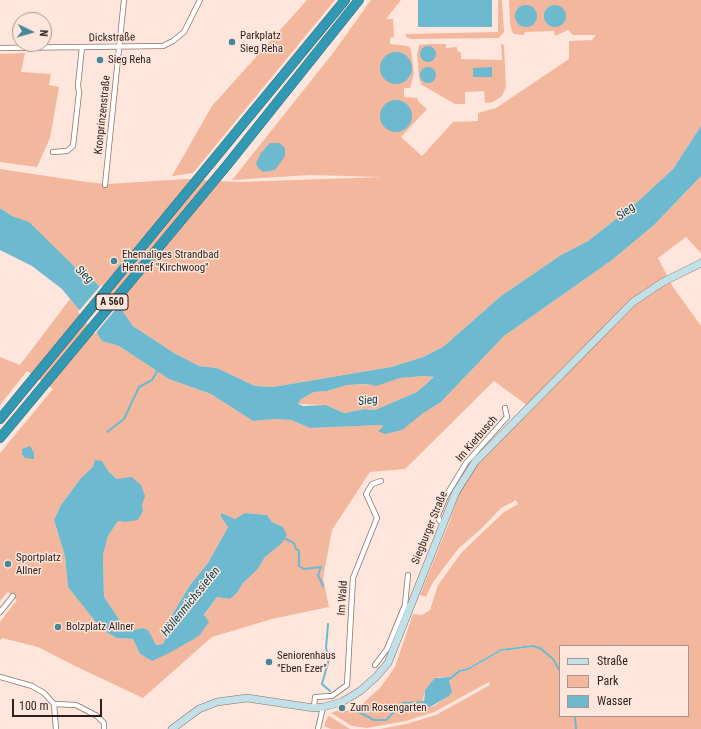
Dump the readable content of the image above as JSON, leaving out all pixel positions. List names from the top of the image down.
{
  "streets": {
    "highway": ["A 560"],
    "main road": ["Siegburger Straße"],
    "street": [
      "Dickstraße",
      "Kronprinzenstraße",
      "Im Kierbusch",
      "Im Wald"
    ]
  },
  "crossings": [
    ["Dickstraße", "Kronprinzenstraße"],
    ["Im Kierbusch", "Siegburger Straße"],
    ["Siegburger Straße", "Im Wald"]
  ],
  "water": ["Sieg", "Höllenmichssiefen"],
  "places": [
    "Parkplatz Sieg Reha",
    "Sieg Reha",
    "Ehemaliges Strandbad Hennef \"Kirchwoog\"",
    "Sportplatz Allner",
    "Bolzplatz Allner",
    "Seniorenhaus \"Eben Ezer\"",
    "Zum Rosengarten"
  ],
  "legend": ["Straße", "Park", "Wasser"],
  "scale_bar": "100 m",
  "north": "right"
}
